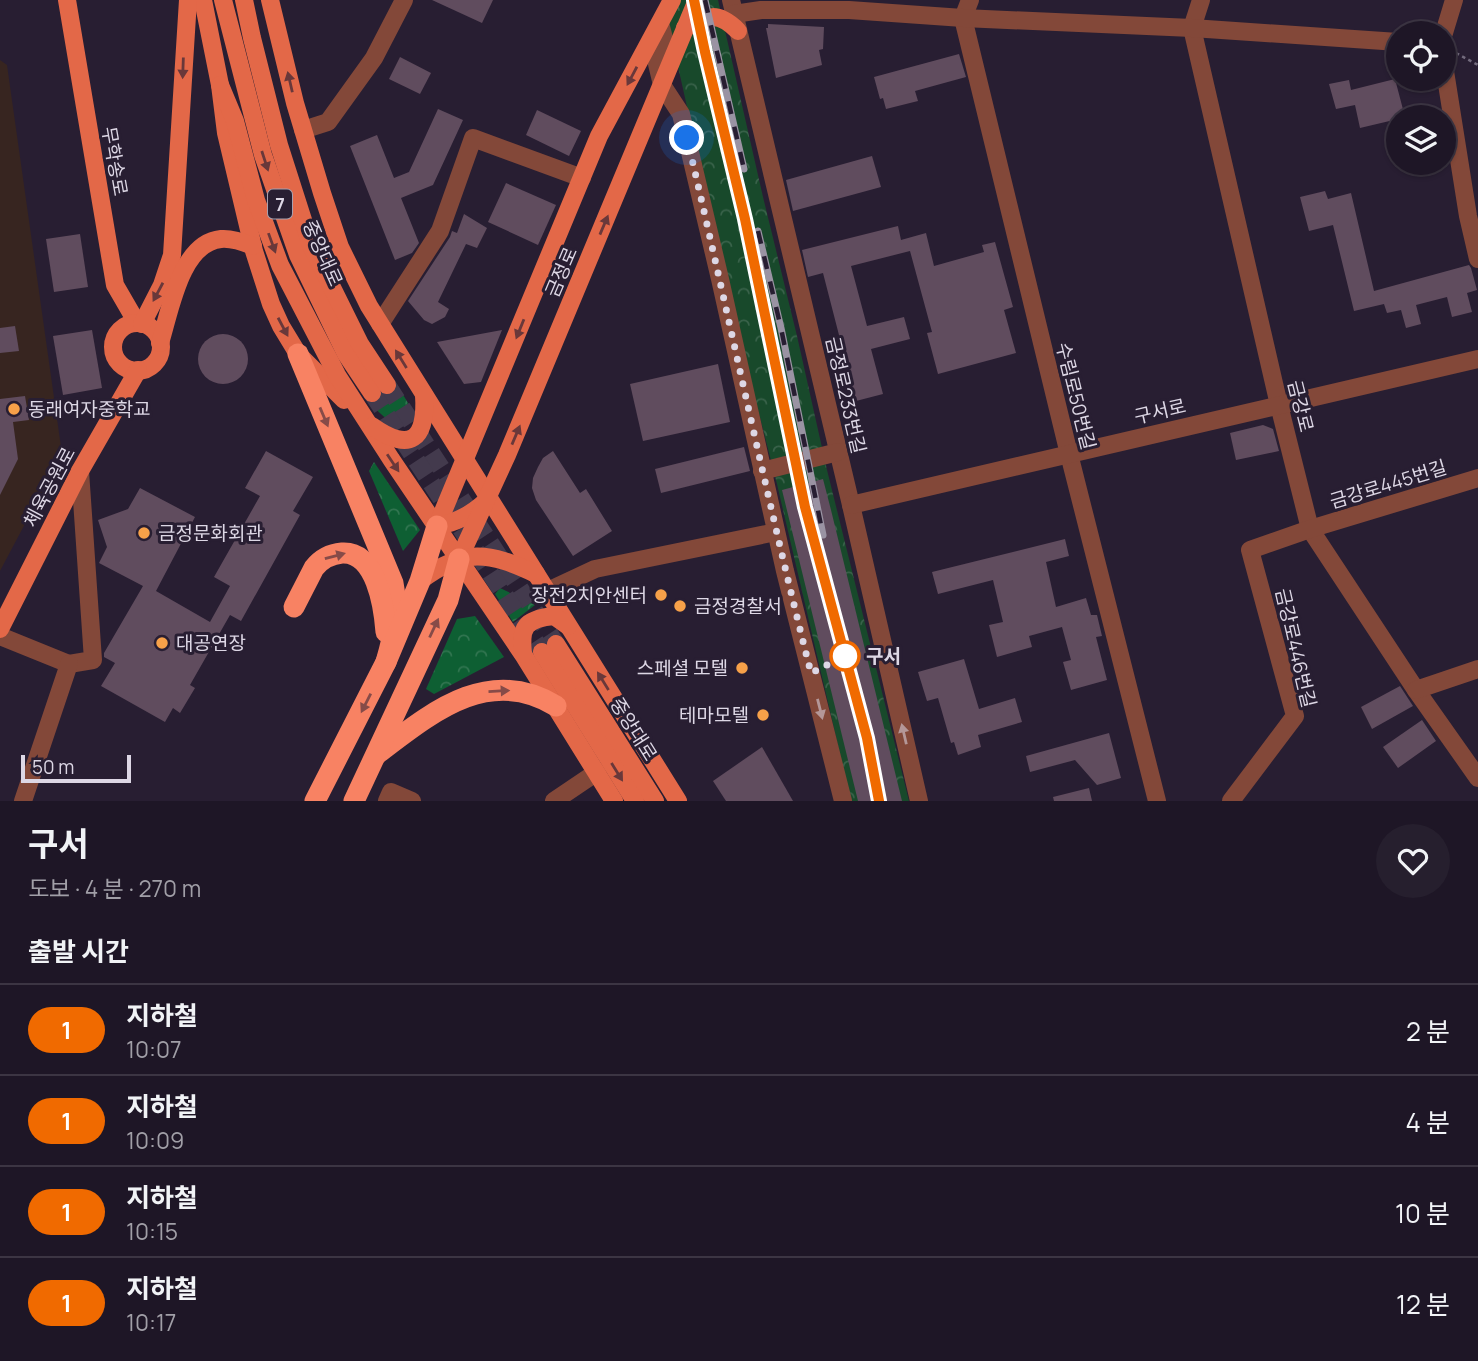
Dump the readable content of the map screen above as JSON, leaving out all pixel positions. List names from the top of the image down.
{
  "streets": {
    "main road": [
      "무학송로",
      "7",
      "중앙대로",
      "금정로",
      "체육공원로"
    ],
    "street": [
      "금정로233번길",
      "수림로50번길",
      "금강로",
      "구서로",
      "금강로445번길",
      "금강로446번길"
    ]
  },
  "crossings": [
    ["무학송로", "체육공원로"],
    ["금정로233번길", "구서로"],
    ["수림로50번길", "구서로"],
    ["금강로", "구서로"],
    ["금강로", "금강로445번길"],
    ["금강로", "금강로446번길"],
    ["금강로445번길", "금강로446번길"]
  ],
  "places": [
    "동래여자중학교",
    "금정문화회관",
    "장전2치안센터",
    "금정경찰서",
    "대공연장",
    "구서",
    "스페셜 모텔",
    "테마모텔"
  ],
  "lines": ["metro line 1"],
  "scale_bar": "50 m",
  "page": {
    "scale": "50 m",
    "heading": [
      ["구서", "도보 · 4 분 · 270 m"],
      "출발 시간"
    ],
    "list": [
      {
        "mark": "1",
        "name": "지하철",
        "note": "10:07",
        "value": "2 분"
      },
      {
        "mark": "1",
        "name": "지하철",
        "note": "10:09",
        "value": "4 분"
      },
      {
        "mark": "1",
        "name": "지하철",
        "note": "10:15",
        "value": "10 분"
      },
      {
        "mark": "1",
        "name": "지하철",
        "note": "10:17",
        "value": "12 분"
      }
    ]
  }
}
